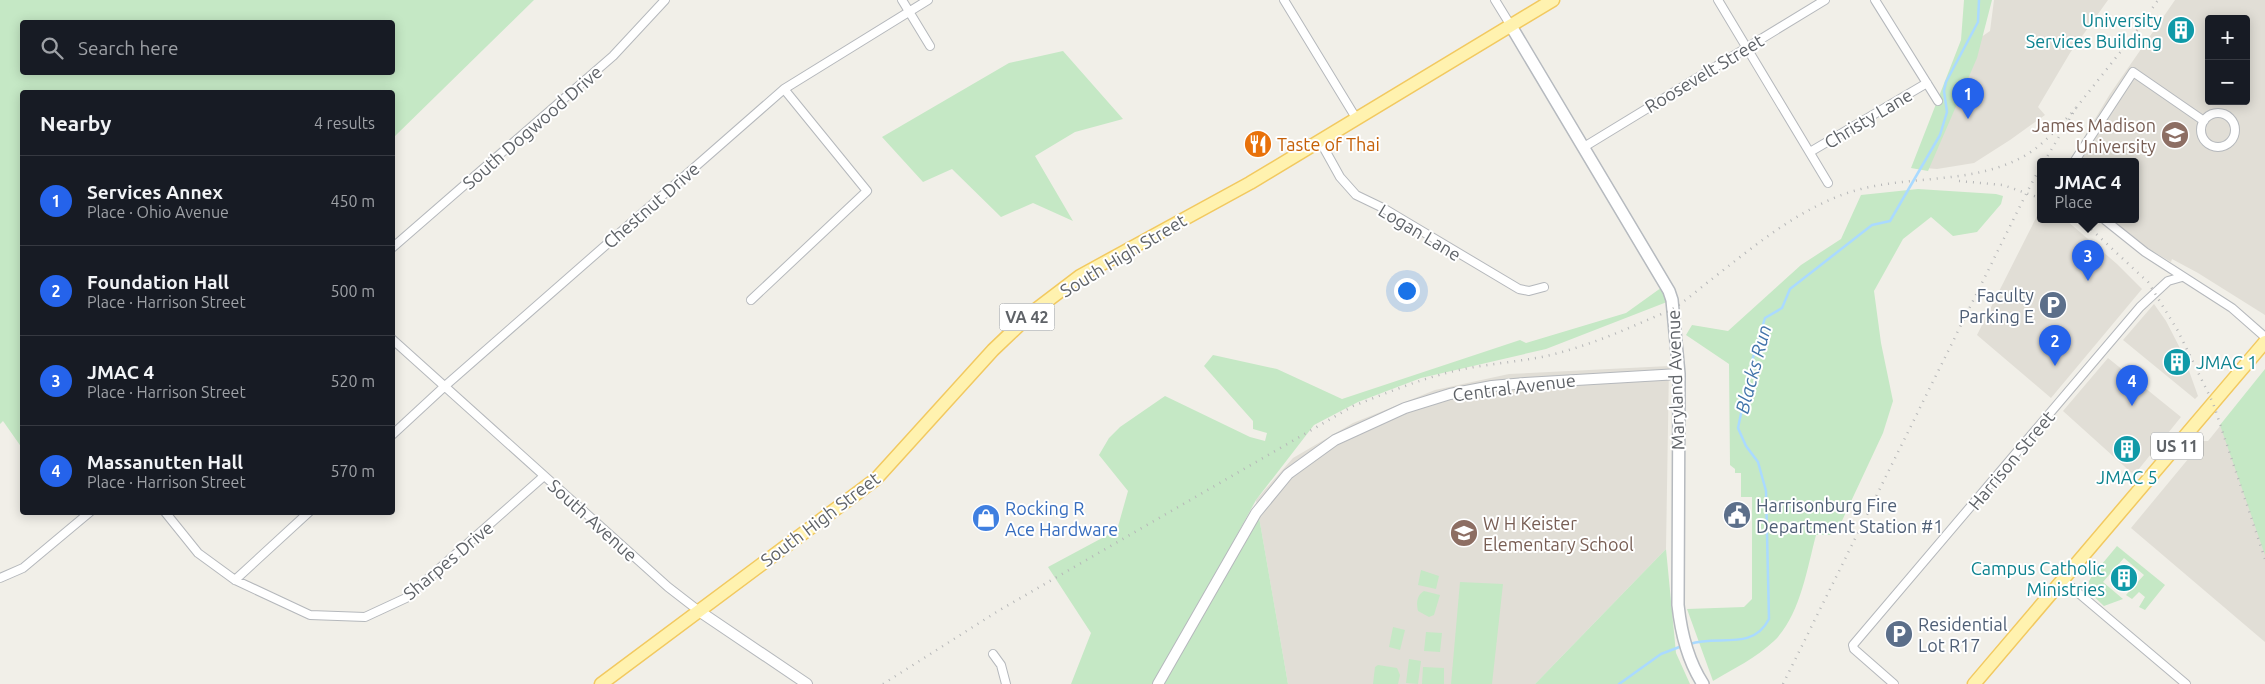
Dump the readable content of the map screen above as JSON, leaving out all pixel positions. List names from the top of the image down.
{
  "streets": {
    "main road": [
      "South High Street",
      "VA 42",
      "Maryland Avenue",
      "US 11"
    ],
    "street": [
      "Roosevelt Street",
      "Christy Lane",
      "South Dogwood Drive",
      "Chestnut Drive",
      "Logan Lane",
      "Central Avenue",
      "Harrison Street",
      "South Avenue",
      "Sharpes Drive"
    ]
  },
  "crossings": [
    ["Roosevelt Street", "Maryland Avenue"],
    ["Chestnut Drive", "South Avenue"],
    ["Logan Lane", "South High Street"],
    ["South High Street", "Maryland Avenue"],
    ["South High Street", "South Avenue"],
    ["Maryland Avenue", "Central Avenue"],
    ["South Avenue", "Sharpes Drive"]
  ],
  "water": ["Blacks Run"],
  "places": {
    "building": [
      "University Services Building",
      "JMAC 1",
      "JMAC 5",
      "Campus Catholic Ministries"
    ],
    "school or university": ["James Madison University", "W H Keister Elementary School"],
    "restaurant": ["Taste of Thai"],
    "parking": ["Faculty Parking E", "Residential Lot R17"],
    "public building": ["Harrisonburg Fire Department Station #1"],
    "shop": ["Rocking R Ace Hardware"]
  },
  "page": {
    "map_buttons": ["+", "−"],
    "search": "Search here",
    "pins": [
      "1",
      "3",
      "2",
      "4"
    ],
    "heading": ["Nearby", "4 results"],
    "list": [
      {
        "mark": "1",
        "name": "Services Annex",
        "note": "Place · Ohio Avenue",
        "value": "450 m"
      },
      {
        "mark": "2",
        "name": "Foundation Hall",
        "note": "Place · Harrison Street",
        "value": "500 m"
      },
      {
        "mark": "3",
        "name": "JMAC 4",
        "note": "Place · Harrison Street",
        "value": "520 m"
      },
      {
        "mark": "4",
        "name": "Massanutten Hall",
        "note": "Place · Harrison Street",
        "value": "570 m"
      }
    ],
    "popup": ["JMAC 4", "Place"]
  }
}
